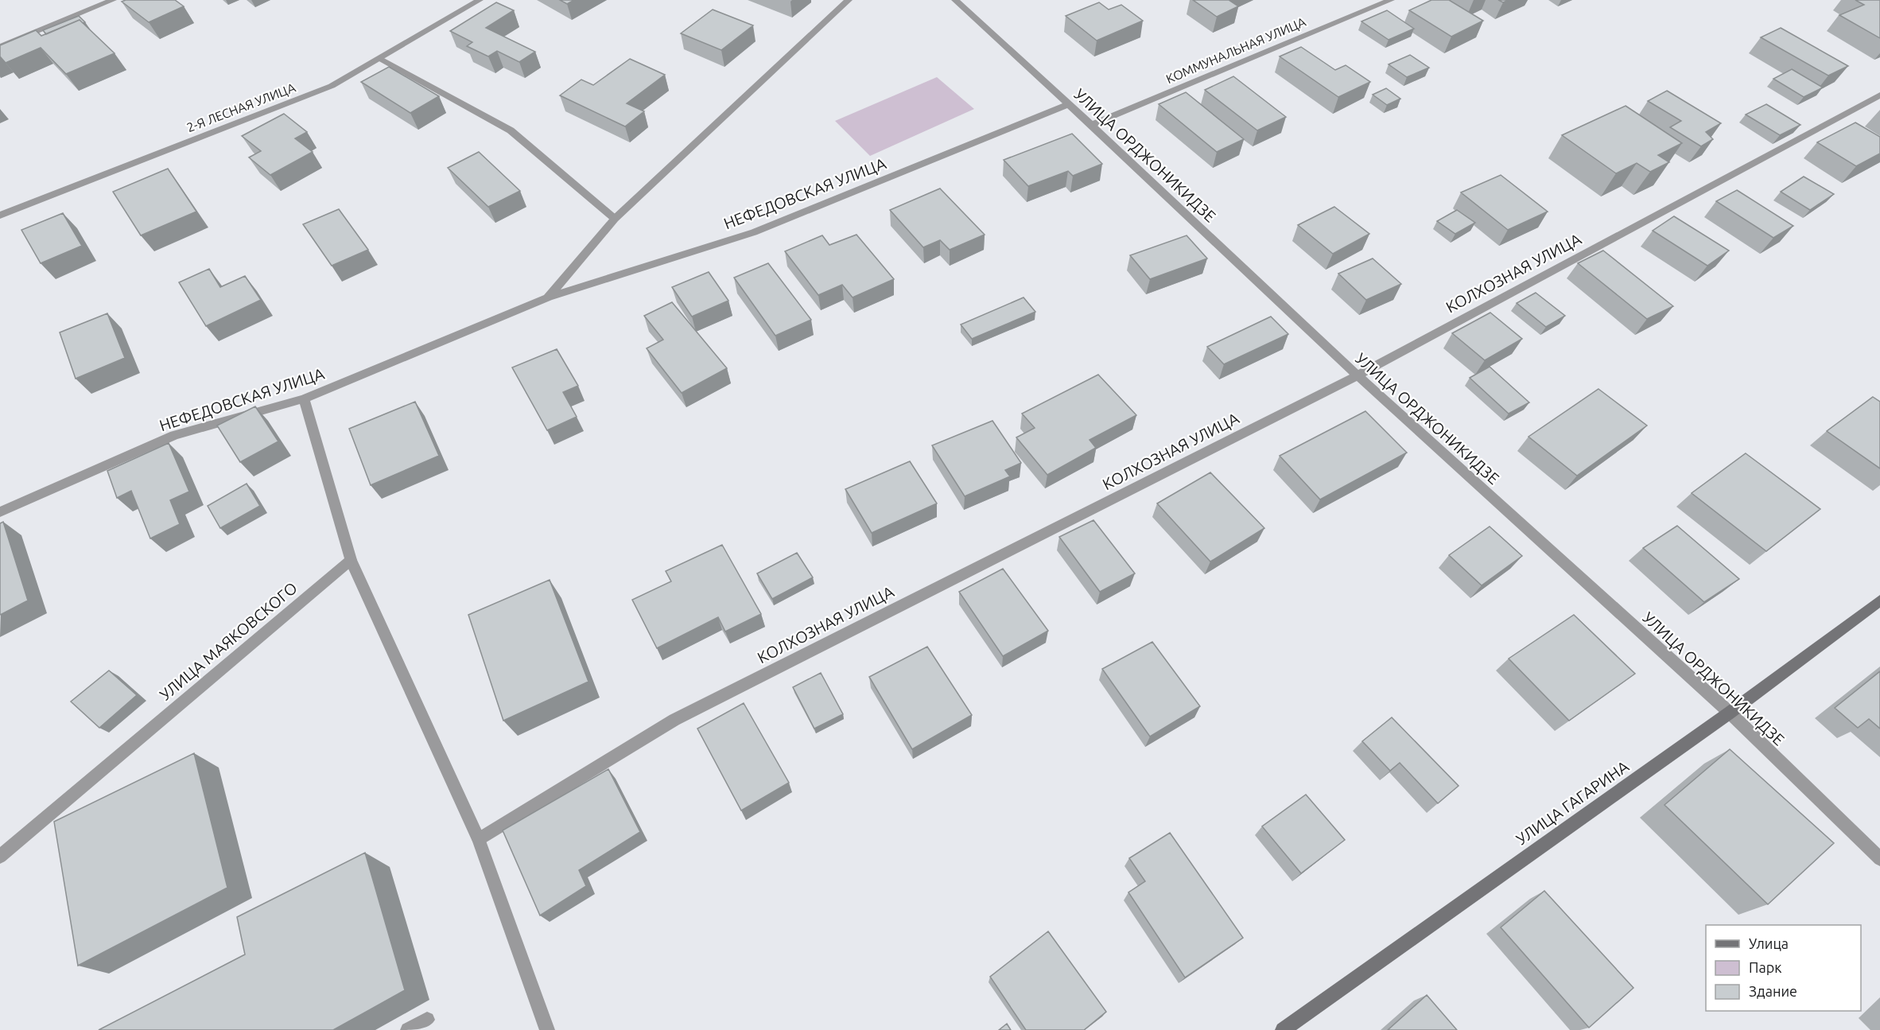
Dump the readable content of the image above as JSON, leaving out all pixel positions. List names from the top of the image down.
{
  "streets": {
    "main road": ["УЛИЦА ГАГАРИНА"],
    "street": [
      "КОММУНАЛЬНАЯ УЛИЦА",
      "2-Я ЛЕСНАЯ УЛИЦА",
      "УЛИЦА ОРДЖОНИКИДЗЕ",
      "НЕФЕДОВСКАЯ УЛИЦА",
      "КОЛХОЗНАЯ УЛИЦА",
      "УЛИЦА МАЯКОВСКОГО"
    ]
  },
  "crossings": [
    ["КОММУНАЛЬНАЯ УЛИЦА", "УЛИЦА ОРДЖОНИКИДЗЕ"],
    ["УЛИЦА ОРДЖОНИКИДЗЕ", "НЕФЕДОВСКАЯ УЛИЦА"],
    ["УЛИЦА ОРДЖОНИКИДЗЕ", "КОЛХОЗНАЯ УЛИЦА"],
    ["УЛИЦА ОРДЖОНИКИДЗЕ", "УЛИЦА ГАГАРИНА"]
  ],
  "legend": ["Улица", "Парк", "Здание"]
}
